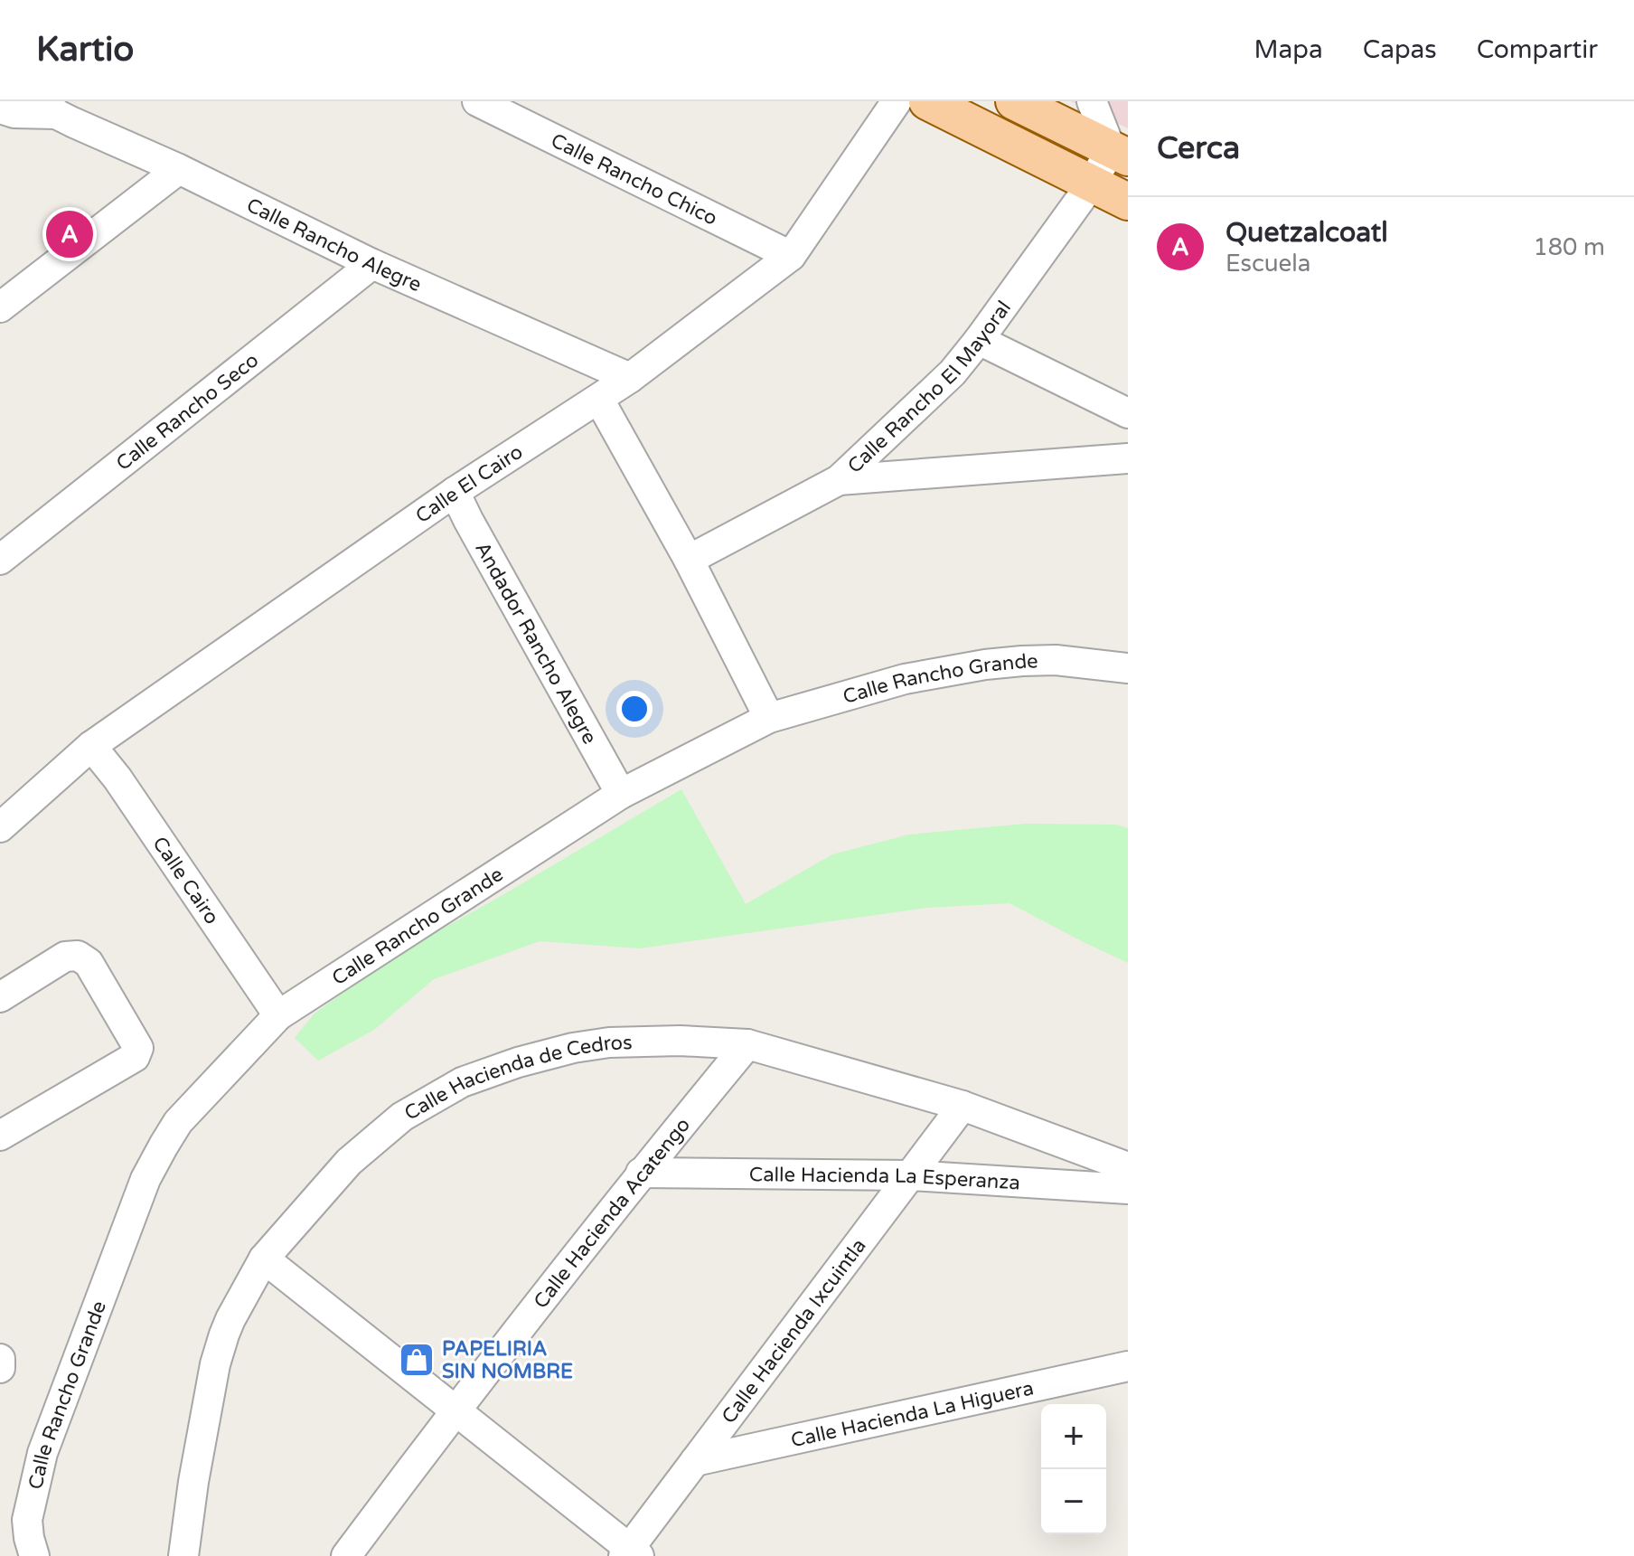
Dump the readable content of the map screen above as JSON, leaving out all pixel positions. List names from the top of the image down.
{
  "streets": {
    "street": [
      "Calle Rancho Chico",
      "Calle Rancho Alegre",
      "Calle Rancho El Mayoral",
      "Calle Rancho Seco",
      "Calle El Cairo",
      "Andador Rancho Alegre",
      "Calle Rancho Grande",
      "Calle Cairo",
      "Calle Hacienda de Cedros",
      "Calle Hacienda La Esperanza",
      "Calle Hacienda Acatengo",
      "Calle Hacienda Ixcuintla",
      "Calle Hacienda La Higuera"
    ]
  },
  "crossings": [
    ["Calle Rancho Chico", "Calle El Cairo"],
    ["Calle Rancho Alegre", "Calle Rancho Seco"],
    ["Calle Rancho Alegre", "Calle El Cairo"],
    ["Calle El Cairo", "Andador Rancho Alegre"],
    ["Calle El Cairo", "Calle Cairo"],
    ["Andador Rancho Alegre", "Calle Rancho Grande"],
    ["Calle Rancho Grande", "Calle Cairo"],
    ["Calle Hacienda de Cedros", "Calle Hacienda Acatengo"],
    ["Calle Hacienda de Cedros", "Calle Hacienda Ixcuintla"],
    ["Calle Hacienda La Esperanza", "Calle Hacienda Acatengo"],
    ["Calle Hacienda La Esperanza", "Calle Hacienda Ixcuintla"],
    ["Calle Hacienda Ixcuintla", "Calle Hacienda La Higuera"]
  ],
  "places": {
    "shop": ["PAPELIRIA SIN NOMBRE"]
  },
  "page": {
    "header": "Kartio",
    "nav": ["Mapa", "Capas", "Compartir"],
    "heading": "Cerca",
    "list": [
      {
        "mark": "A",
        "name": "Quetzalcoatl",
        "note": "Escuela",
        "value": "180 m"
      }
    ],
    "pins": "A",
    "map_buttons": ["+", "−"]
  }
}
